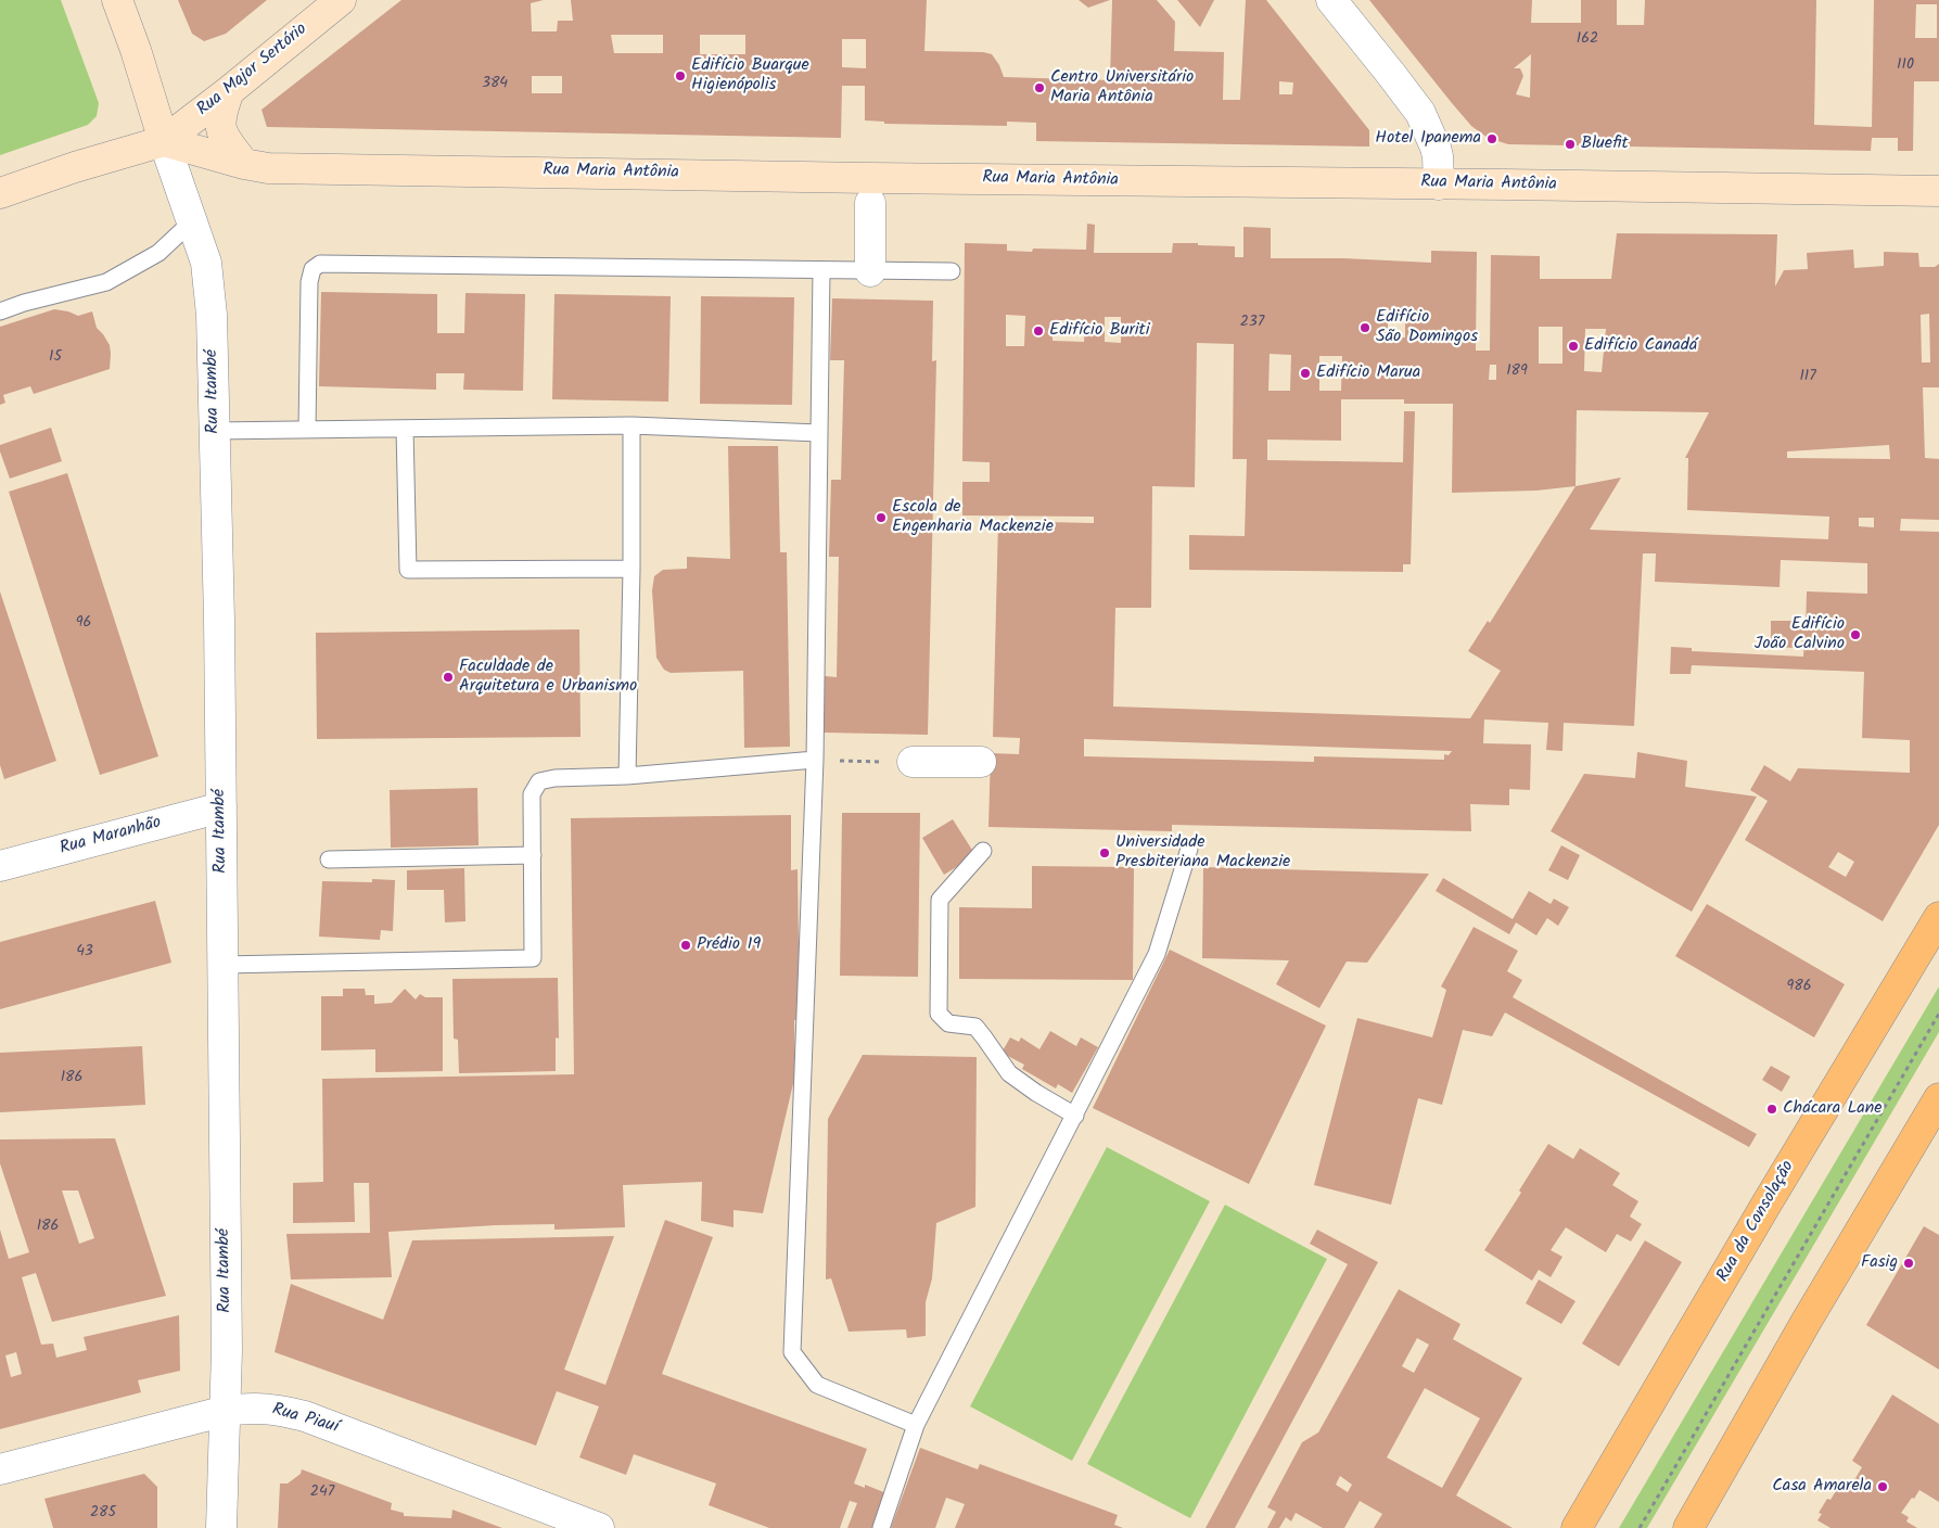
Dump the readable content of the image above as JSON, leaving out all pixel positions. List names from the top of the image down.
{
  "streets": {
    "main road": ["Rua da Consolação"],
    "street": [
      "Rua Major Sertório",
      "Rua Maria Antônia",
      "Rua Itambé",
      "Rua Maranhão",
      "Rua Piauí"
    ]
  },
  "crossings": [
    ["Rua Major Sertório", "Rua Maria Antônia"],
    ["Rua Major Sertório", "Rua Itambé"],
    ["Rua Maria Antônia", "Rua Itambé"],
    ["Rua Itambé", "Rua Maranhão"],
    ["Rua Itambé", "Rua Piauí"]
  ],
  "places": [
    "Edifício Buarque Higienópolis",
    "Centro Universitário Maria Antônia",
    "Hotel Ipanema",
    "Bluefit",
    "Edifício São Domingos",
    "Edifício Buriti",
    "Edifício Canadá",
    "Edifício Marua",
    "Escola de Engenharia Mackenzie",
    "Edifício João Calvino",
    "Faculdade de Arquitetura e Urbanismo",
    "Universidade Presbiteriana Mackenzie",
    "Prédio 19",
    "Chácara Lane",
    "Fasig",
    "Casa Amarela"
  ],
  "house_numbers": [
    "162",
    "110",
    "384",
    "237",
    "15",
    "189",
    "117",
    "96",
    "43",
    "986",
    "186",
    "186",
    "247",
    "285"
  ]
}
